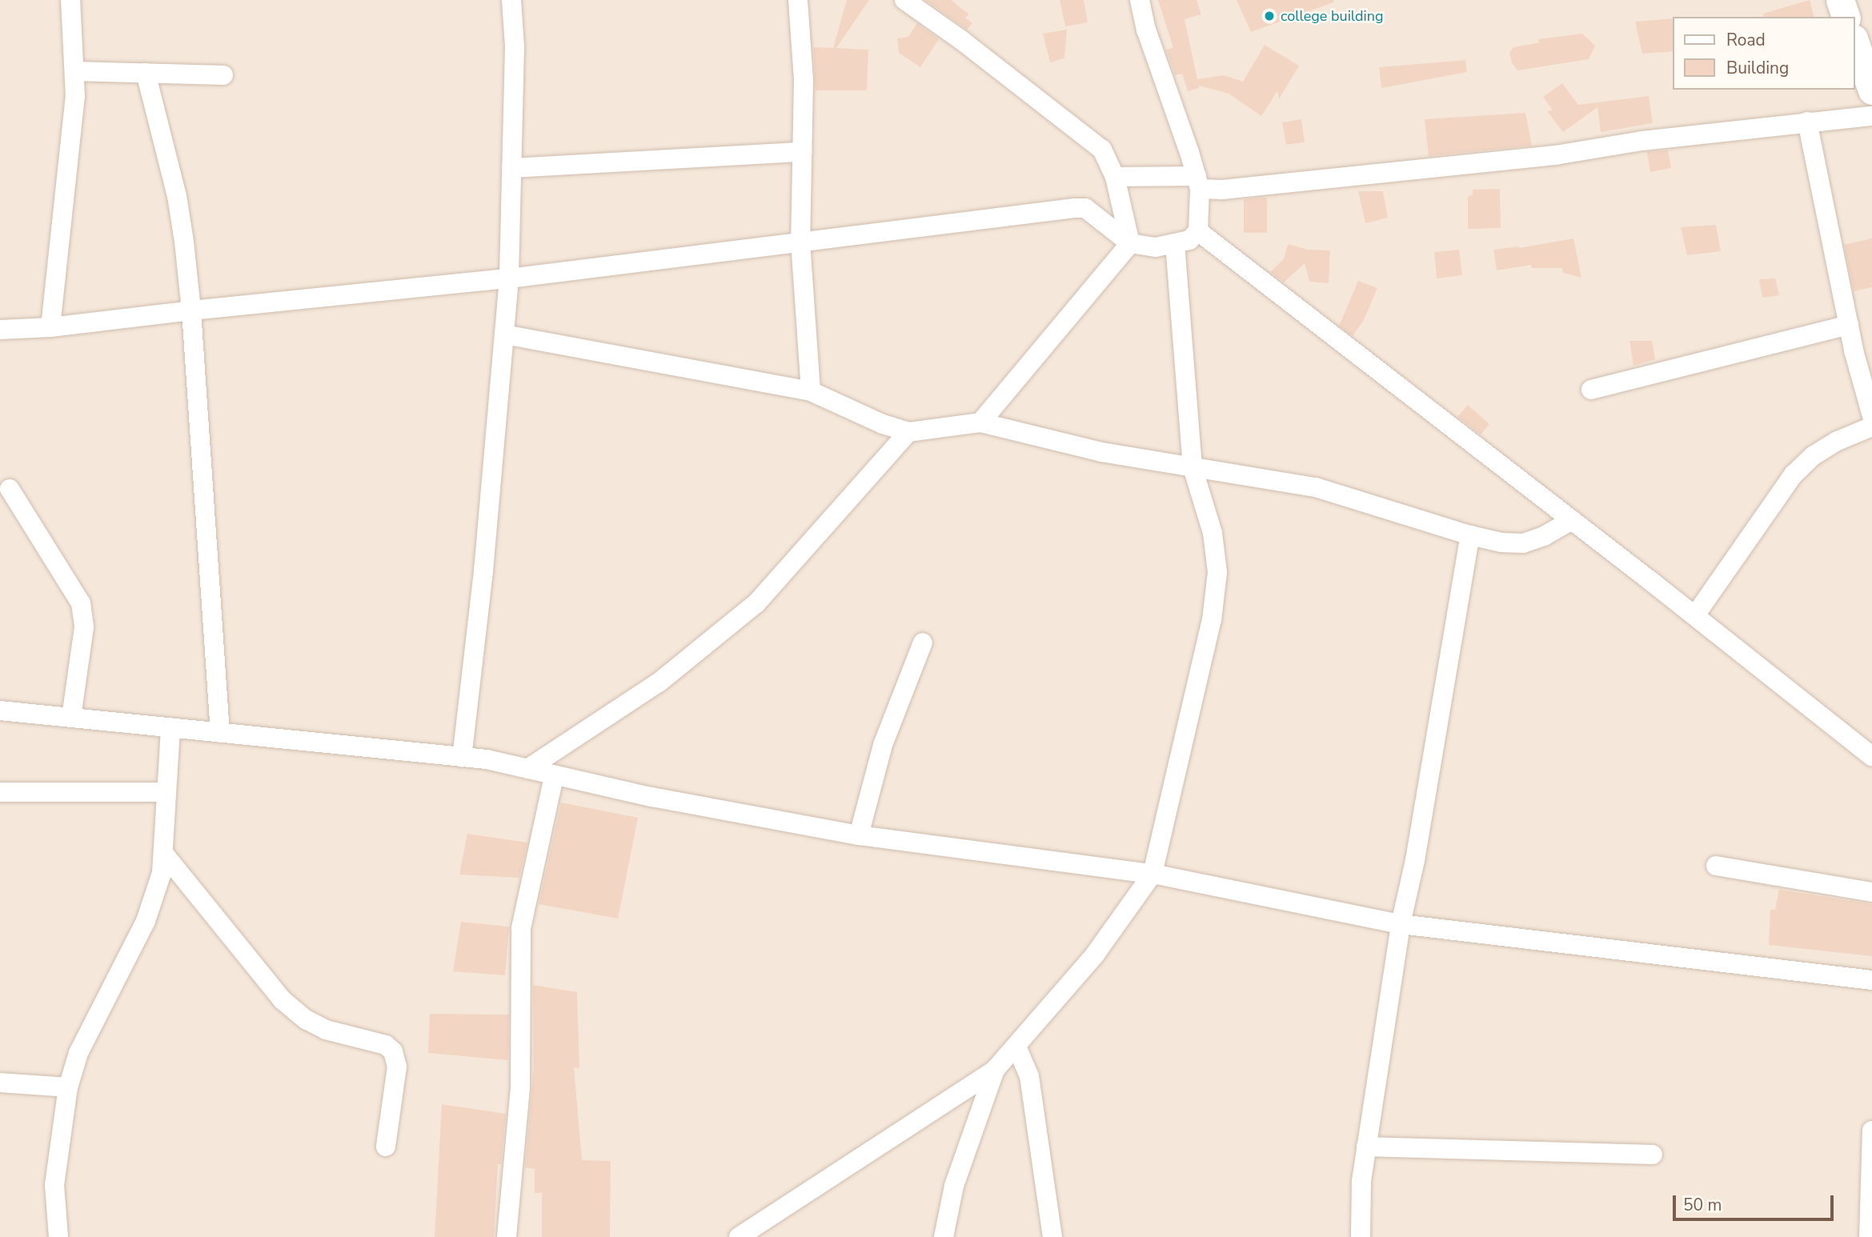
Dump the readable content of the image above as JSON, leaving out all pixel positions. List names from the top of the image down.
{
  "places": ["college building"],
  "legend": ["Road", "Building"],
  "scale_bar": "50 m"
}
